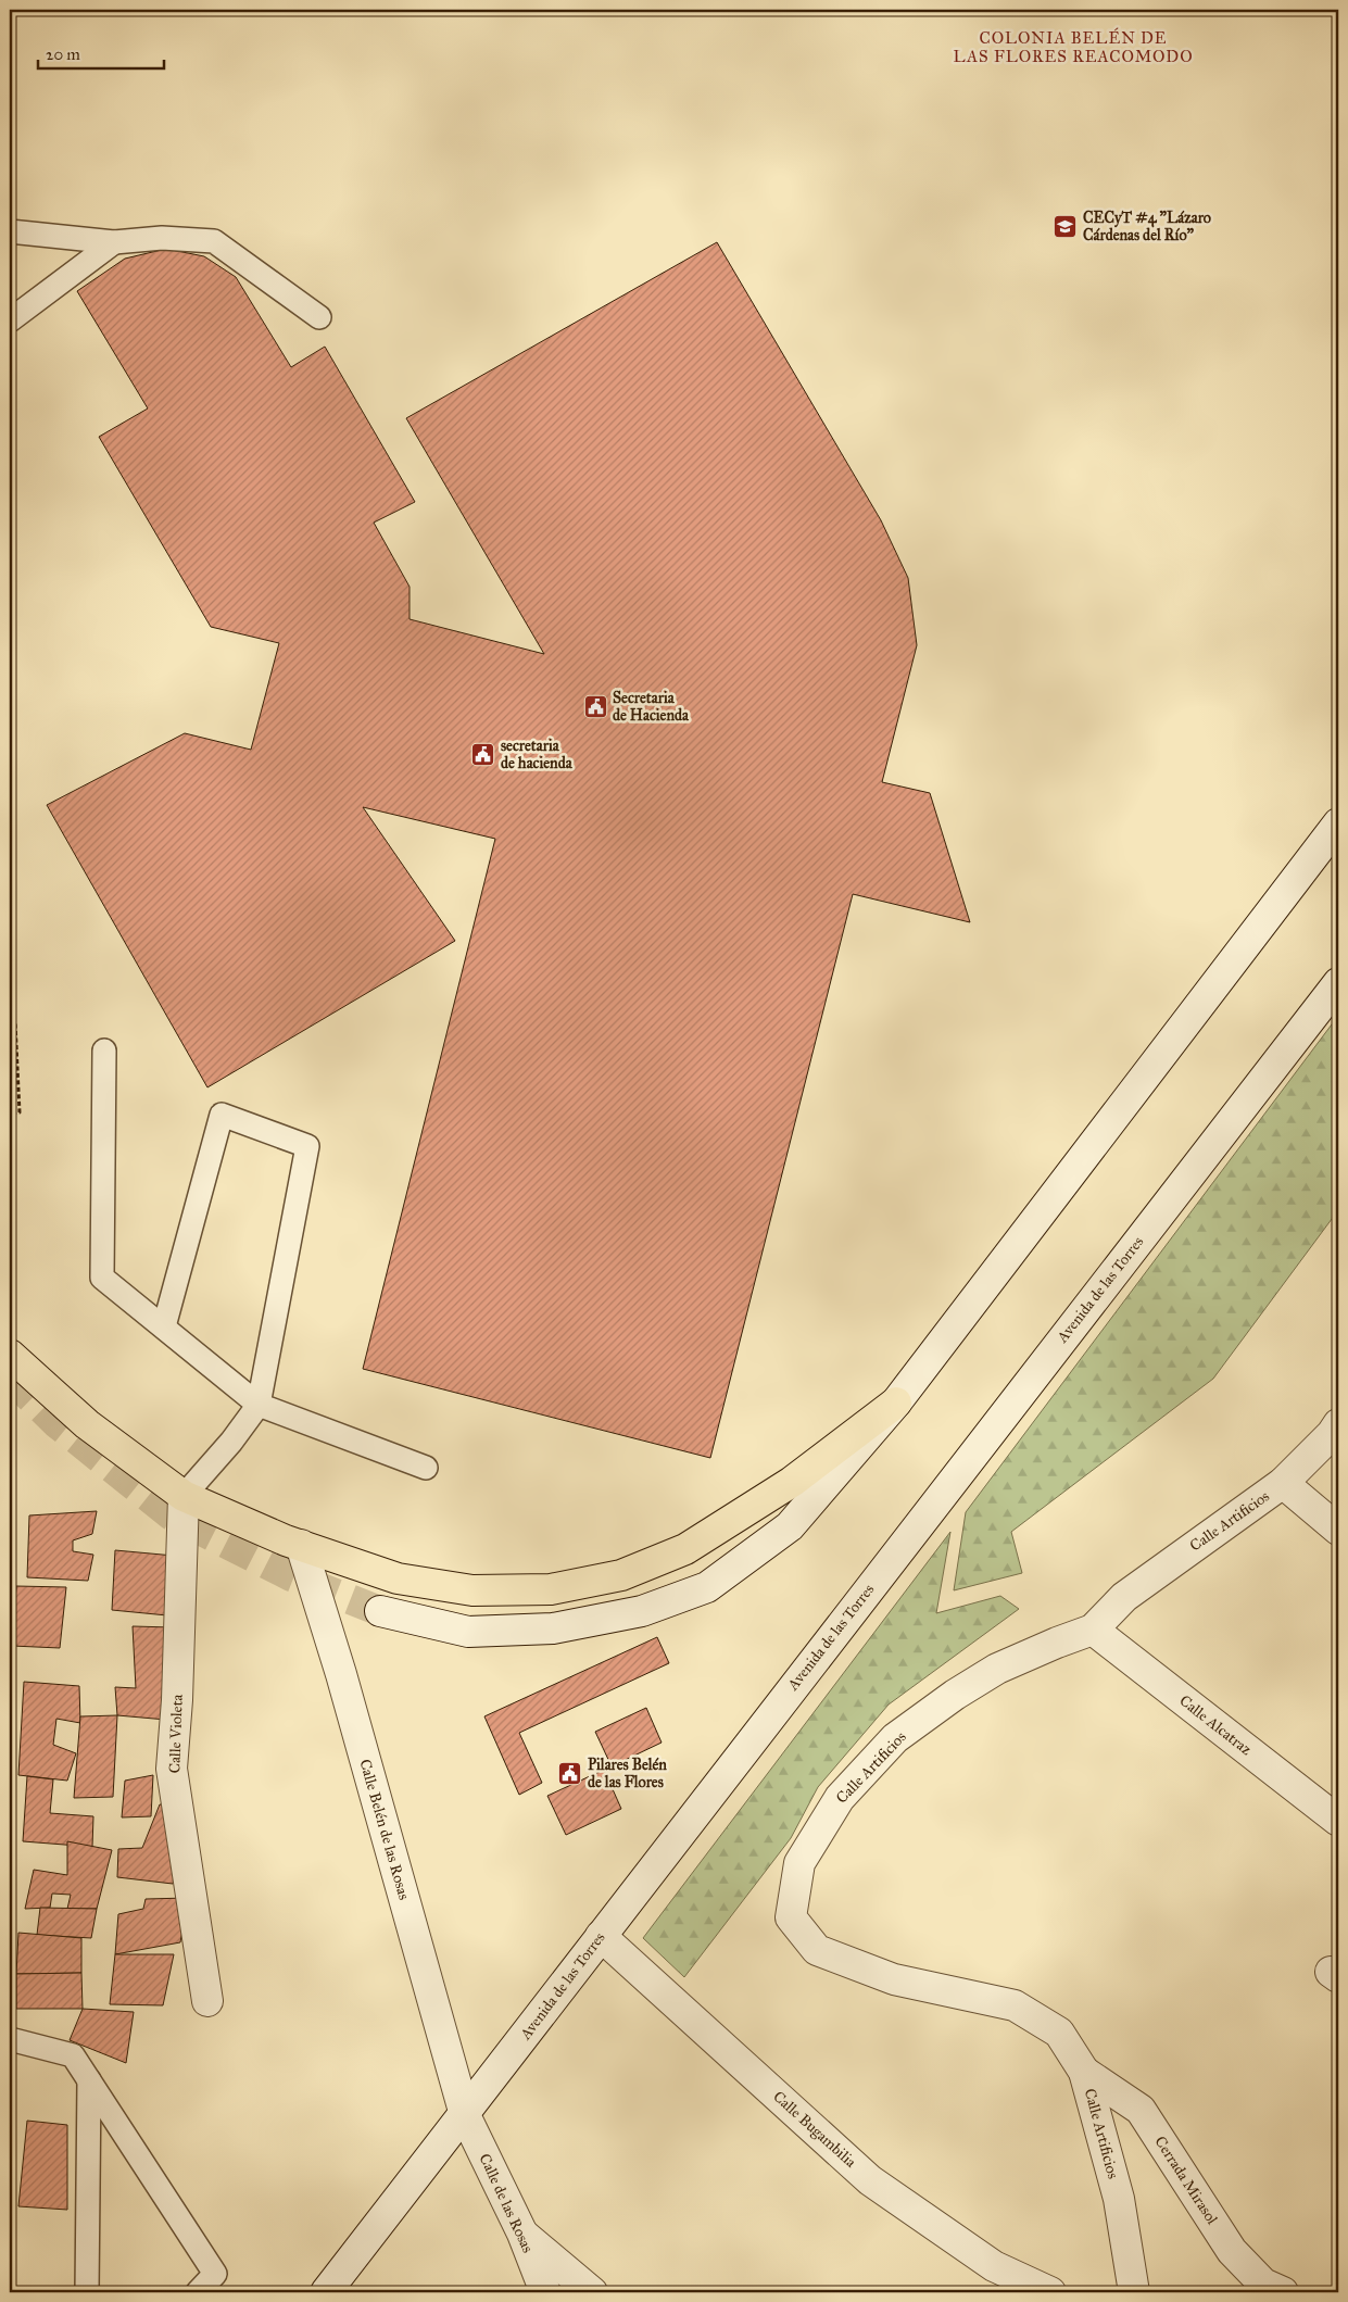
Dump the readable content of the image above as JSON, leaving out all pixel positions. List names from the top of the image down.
{
  "streets": {
    "street": [
      "Avenida de las Torres",
      "Calle Artificios",
      "Calle Alcatraz",
      "Calle Violeta",
      "Calle Belén de las Rosas",
      "Calle Bugambilia",
      "Cerrada Mirasol",
      "Calle de las Rosas"
    ]
  },
  "crossings": [
    ["Avenida de las Torres", "Calle Belén de las Rosas"],
    ["Avenida de las Torres", "Calle Bugambilia"],
    ["Avenida de las Torres", "Calle de las Rosas"],
    ["Calle Artificios", "Calle Alcatraz"],
    ["Calle Artificios", "Cerrada Mirasol"],
    ["Calle Belén de las Rosas", "Calle de las Rosas"]
  ],
  "districts": ["COLONIA BELÉN DE LAS FLORES REACOMODO"],
  "places": {
    "school or university": ["CECyT #4 \"Lázaro Cárdenas del Río\""],
    "public building": ["Secretaria de Hacienda", "secretaria de hacienda", "Pilares Belén de las Flores"]
  },
  "scale_bar": "20 m"
}
